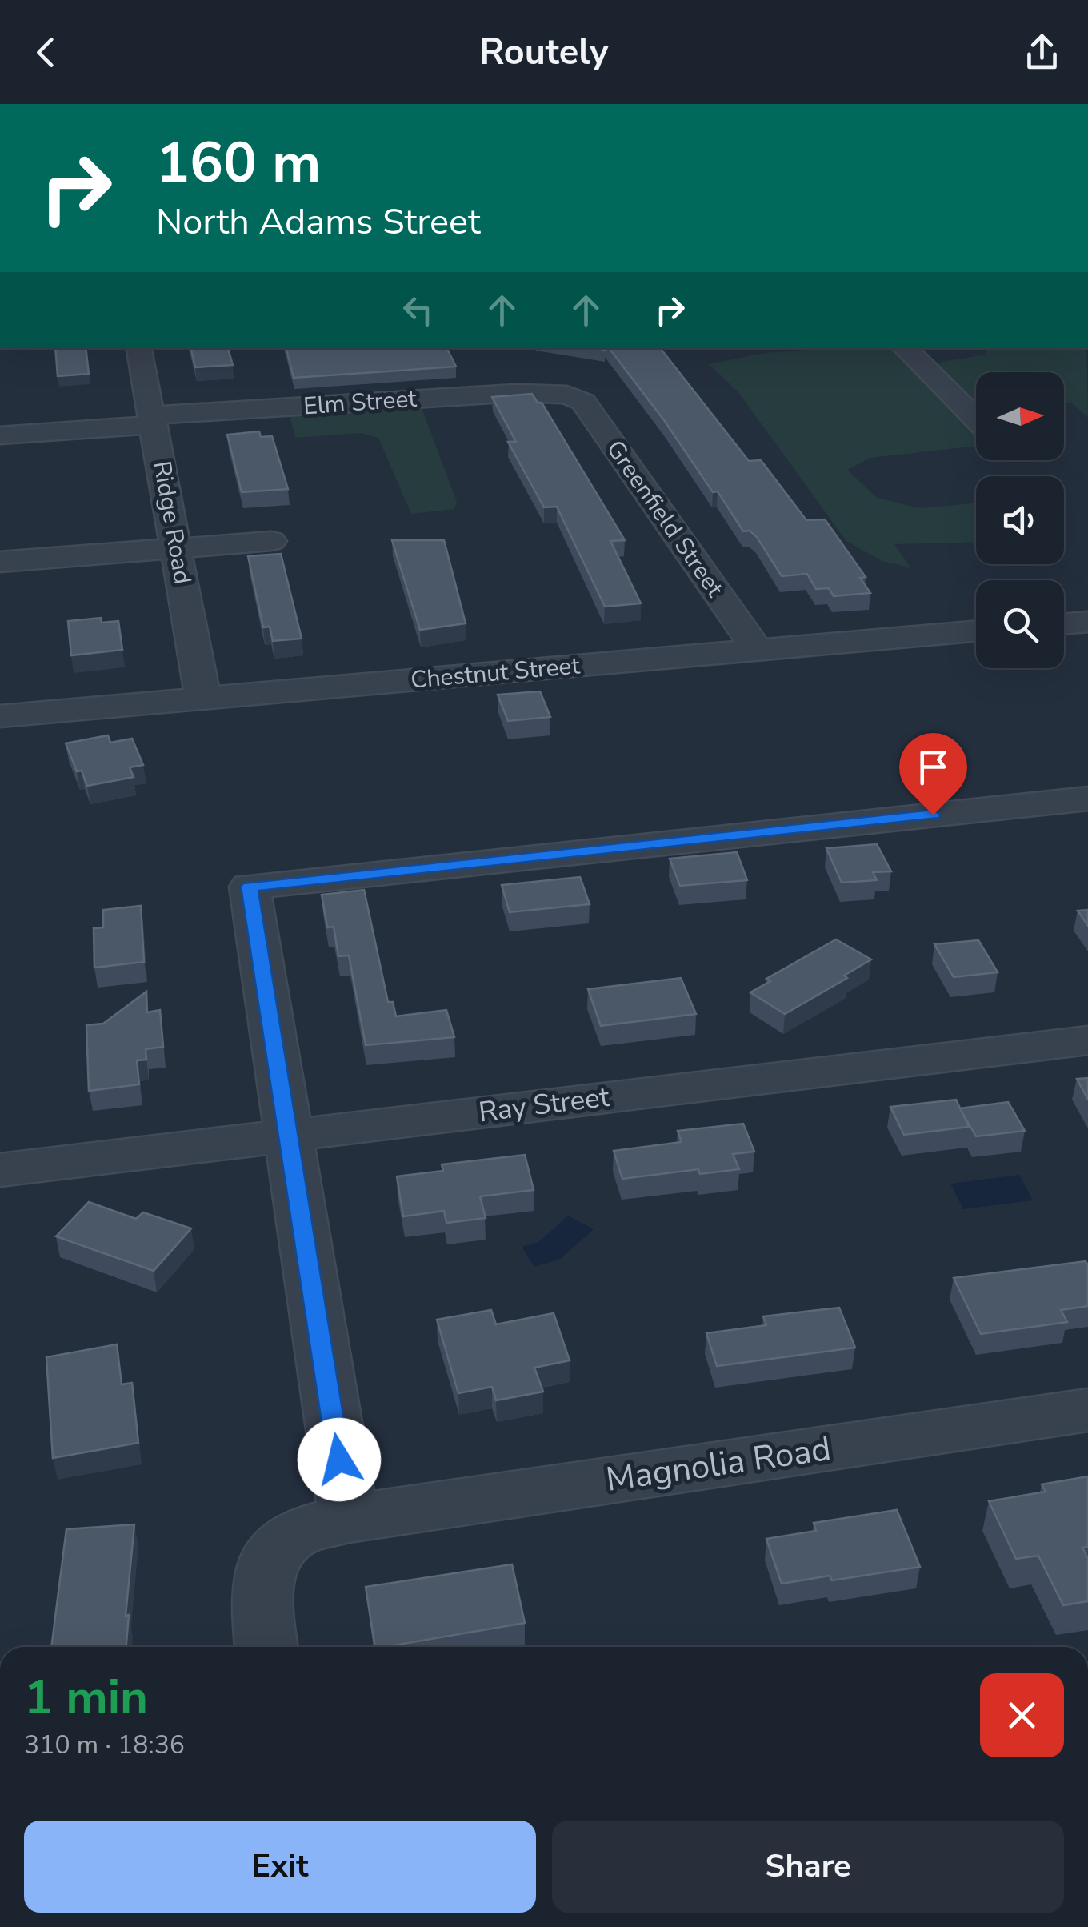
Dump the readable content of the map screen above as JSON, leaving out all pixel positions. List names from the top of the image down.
{
  "streets": {
    "street": [
      "Elm Street",
      "Greenfield Street",
      "Ridge Road",
      "Chestnut Street",
      "Ray Street",
      "Magnolia Road"
    ]
  },
  "crossings": [
    ["Elm Street", "Greenfield Street"],
    ["Elm Street", "Ridge Road"],
    ["Greenfield Street", "Chestnut Street"],
    ["Ridge Road", "Chestnut Street"]
  ],
  "north": "right",
  "page": {
    "header": "Routely",
    "turn": ["160 m", "North Adams Street"],
    "heading": ["1 min", "310 m · 18:36"],
    "buttons": ["Exit", "Share"]
  }
}
